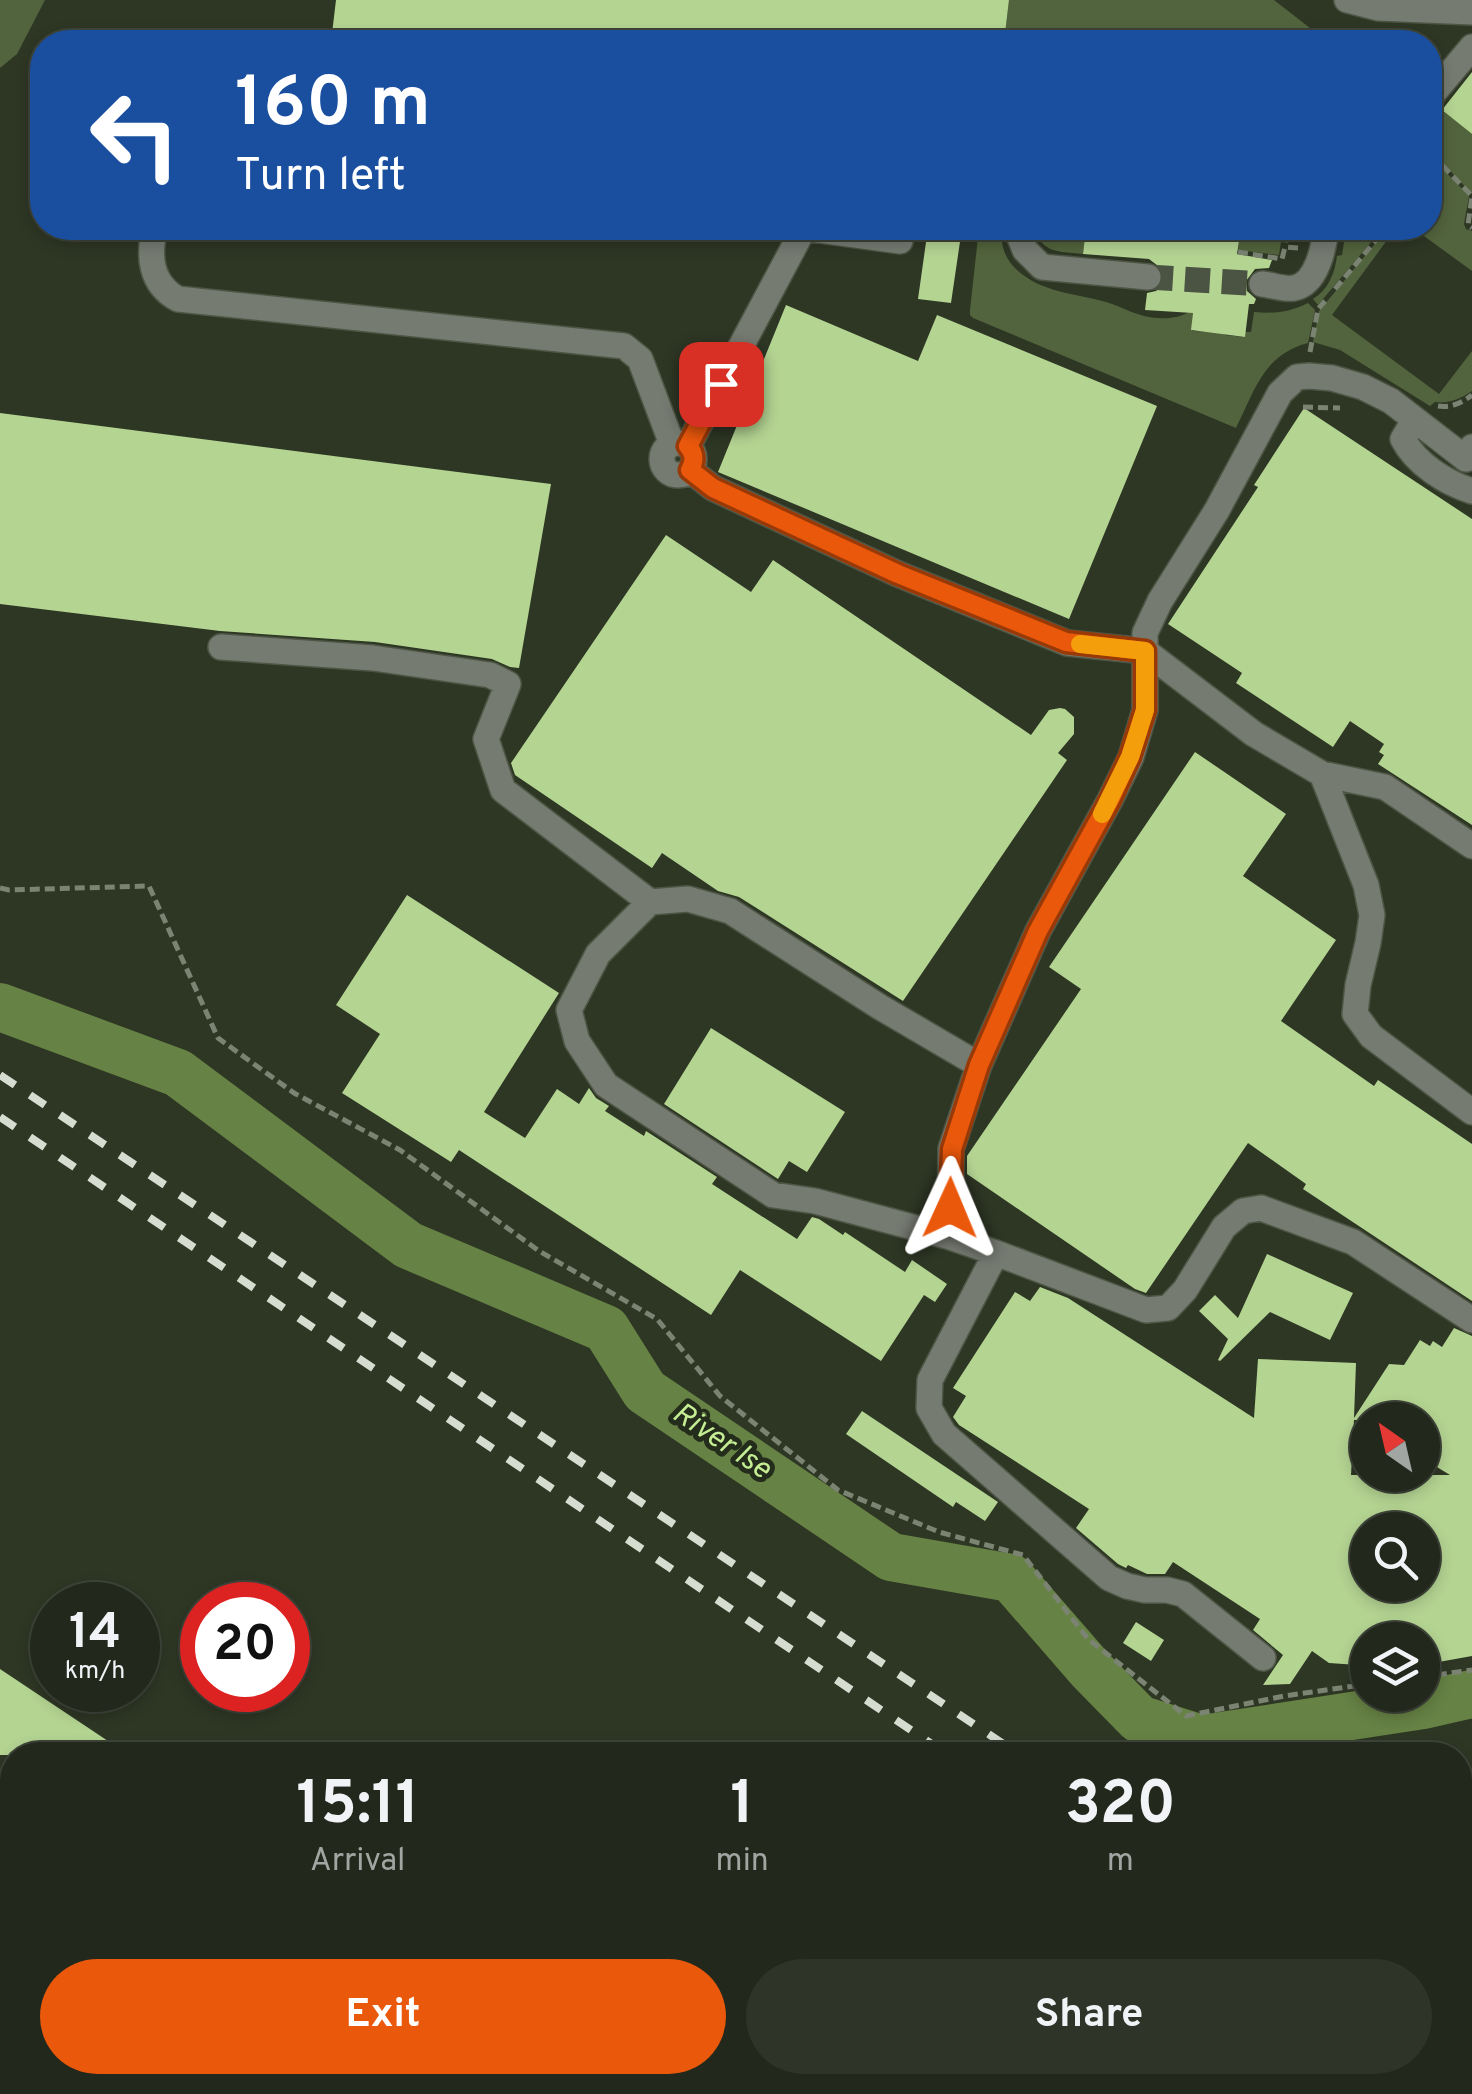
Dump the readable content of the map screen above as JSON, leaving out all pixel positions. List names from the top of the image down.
{
  "water": ["River Ise"],
  "north": "top left",
  "page": {
    "turn": ["160 m", "Turn left"],
    "speed": "14 km/h",
    "limit": "20",
    "eta": [
      "15:11",
      "Arrival",
      "1",
      "min",
      "320",
      "m"
    ],
    "buttons": ["Exit", "Share"]
  }
}
